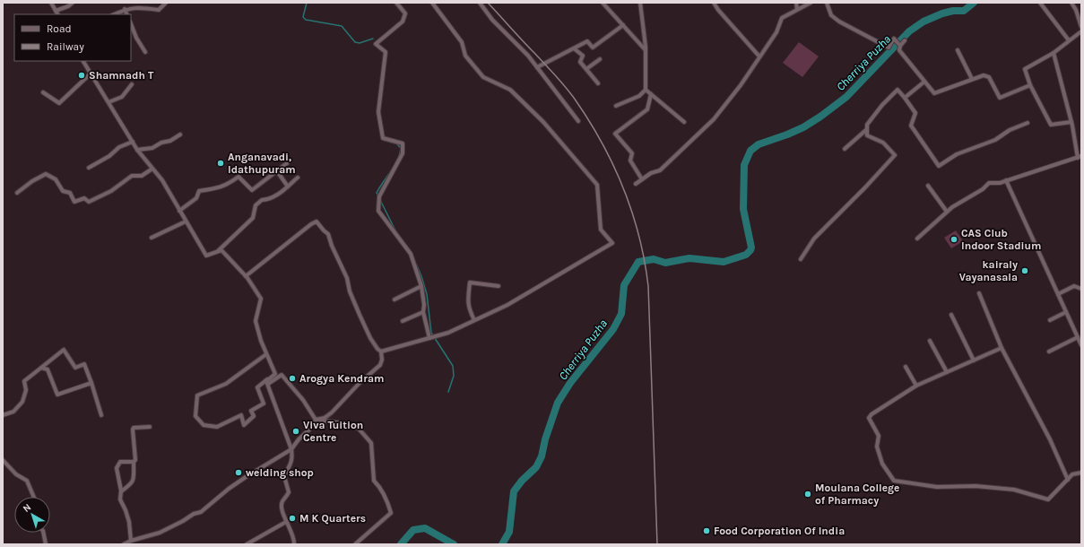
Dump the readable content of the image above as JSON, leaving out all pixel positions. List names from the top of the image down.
{
  "water": ["Cherriya Puzha"],
  "places": [
    "Shamnadh T",
    "Anganavadi, Idathupuram",
    "CAS Club Indoor Stadium",
    "kairaly Vayanasala",
    "Arogya Kendram",
    "Viva Tuition Centre",
    "welding shop",
    "Moulana College of Pharmacy",
    "M K Quarters",
    "Food Corporation Of India"
  ],
  "legend": ["Road", "Railway"],
  "north": "top left"
}
